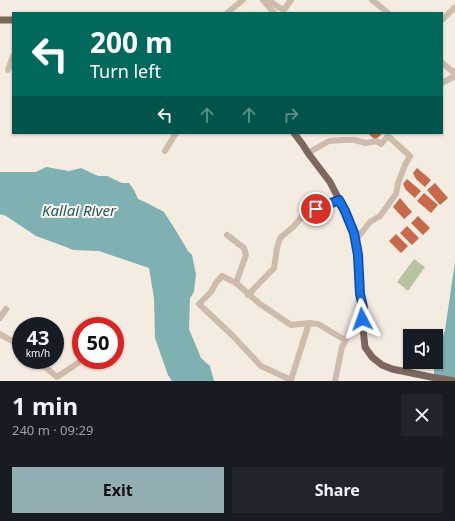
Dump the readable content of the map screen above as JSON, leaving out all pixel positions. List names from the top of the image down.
{
  "water": ["Kallai River"],
  "page": {
    "turn": ["200 m", "Turn left"],
    "speed": "43 km/h",
    "limit": "50",
    "heading": ["1 min", "240 m · 09:29"],
    "buttons": ["Exit", "Share"]
  }
}
